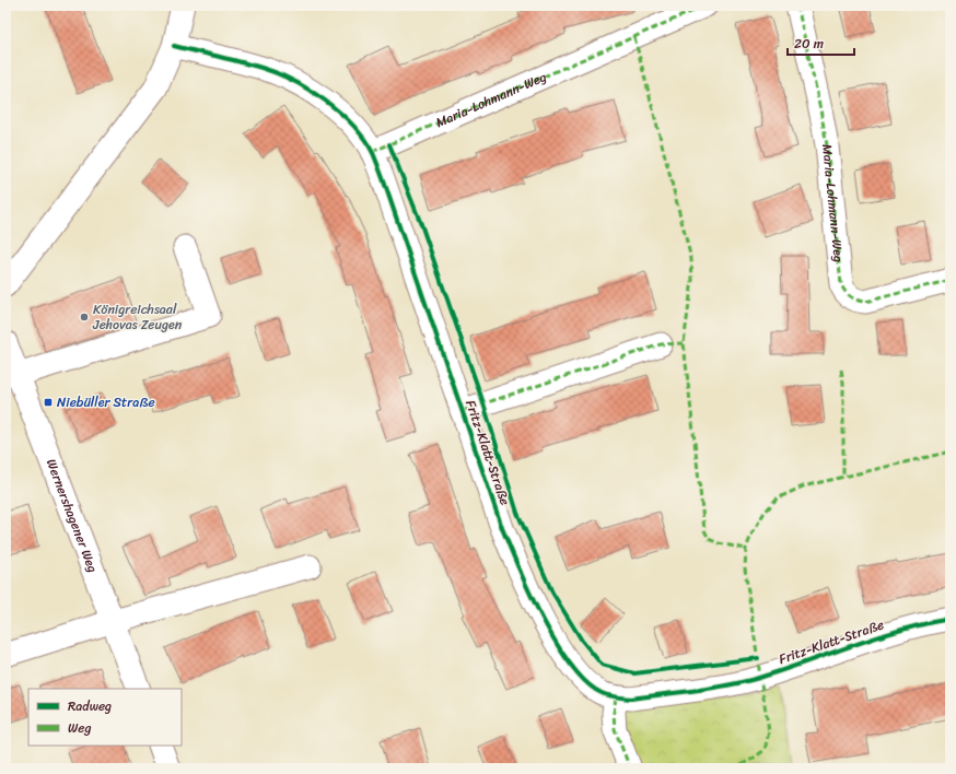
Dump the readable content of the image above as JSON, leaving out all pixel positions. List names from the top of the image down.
{
  "streets": {
    "street": ["Maria-Lohmann-Weg", "Fritz-Klatt-Straße", "Wernershagener Weg"]
  },
  "crossings": [
    ["Maria-Lohmann-Weg", "Fritz-Klatt-Straße"]
  ],
  "places": {
    "other": ["Königreichsaal Jehovas Zeugen"],
    "transit": ["Niebüller Straße"]
  },
  "legend": ["Radweg", "Weg"],
  "scale_bar": "20 m"
}
